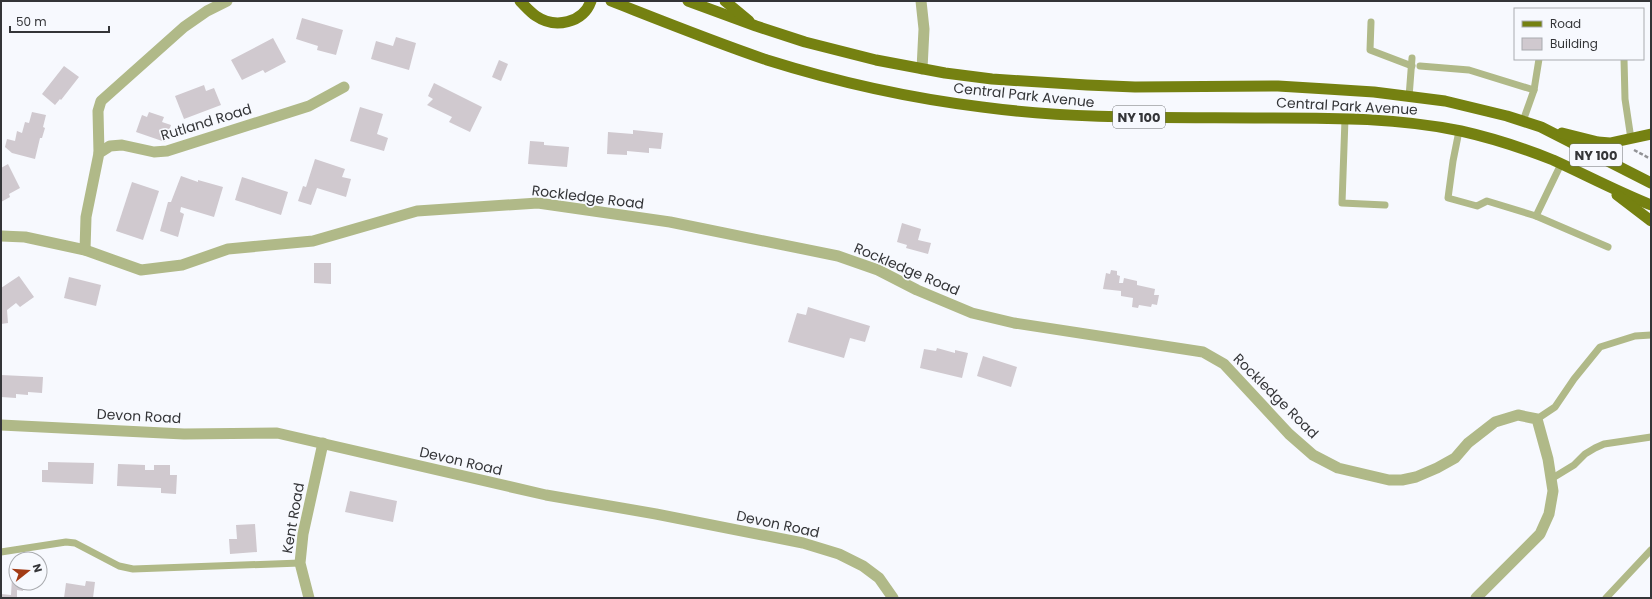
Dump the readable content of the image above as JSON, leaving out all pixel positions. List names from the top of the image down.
{
  "streets": {
    "main road": ["Central Park Avenue", "NY 100"],
    "street": [
      "Rutland Road",
      "Rockledge Road",
      "Devon Road",
      "Kent Road"
    ]
  },
  "crossings": [
    ["Devon Road", "Kent Road"]
  ],
  "legend": ["Road", "Building"],
  "scale_bar": "50 m",
  "north": "right"
}
